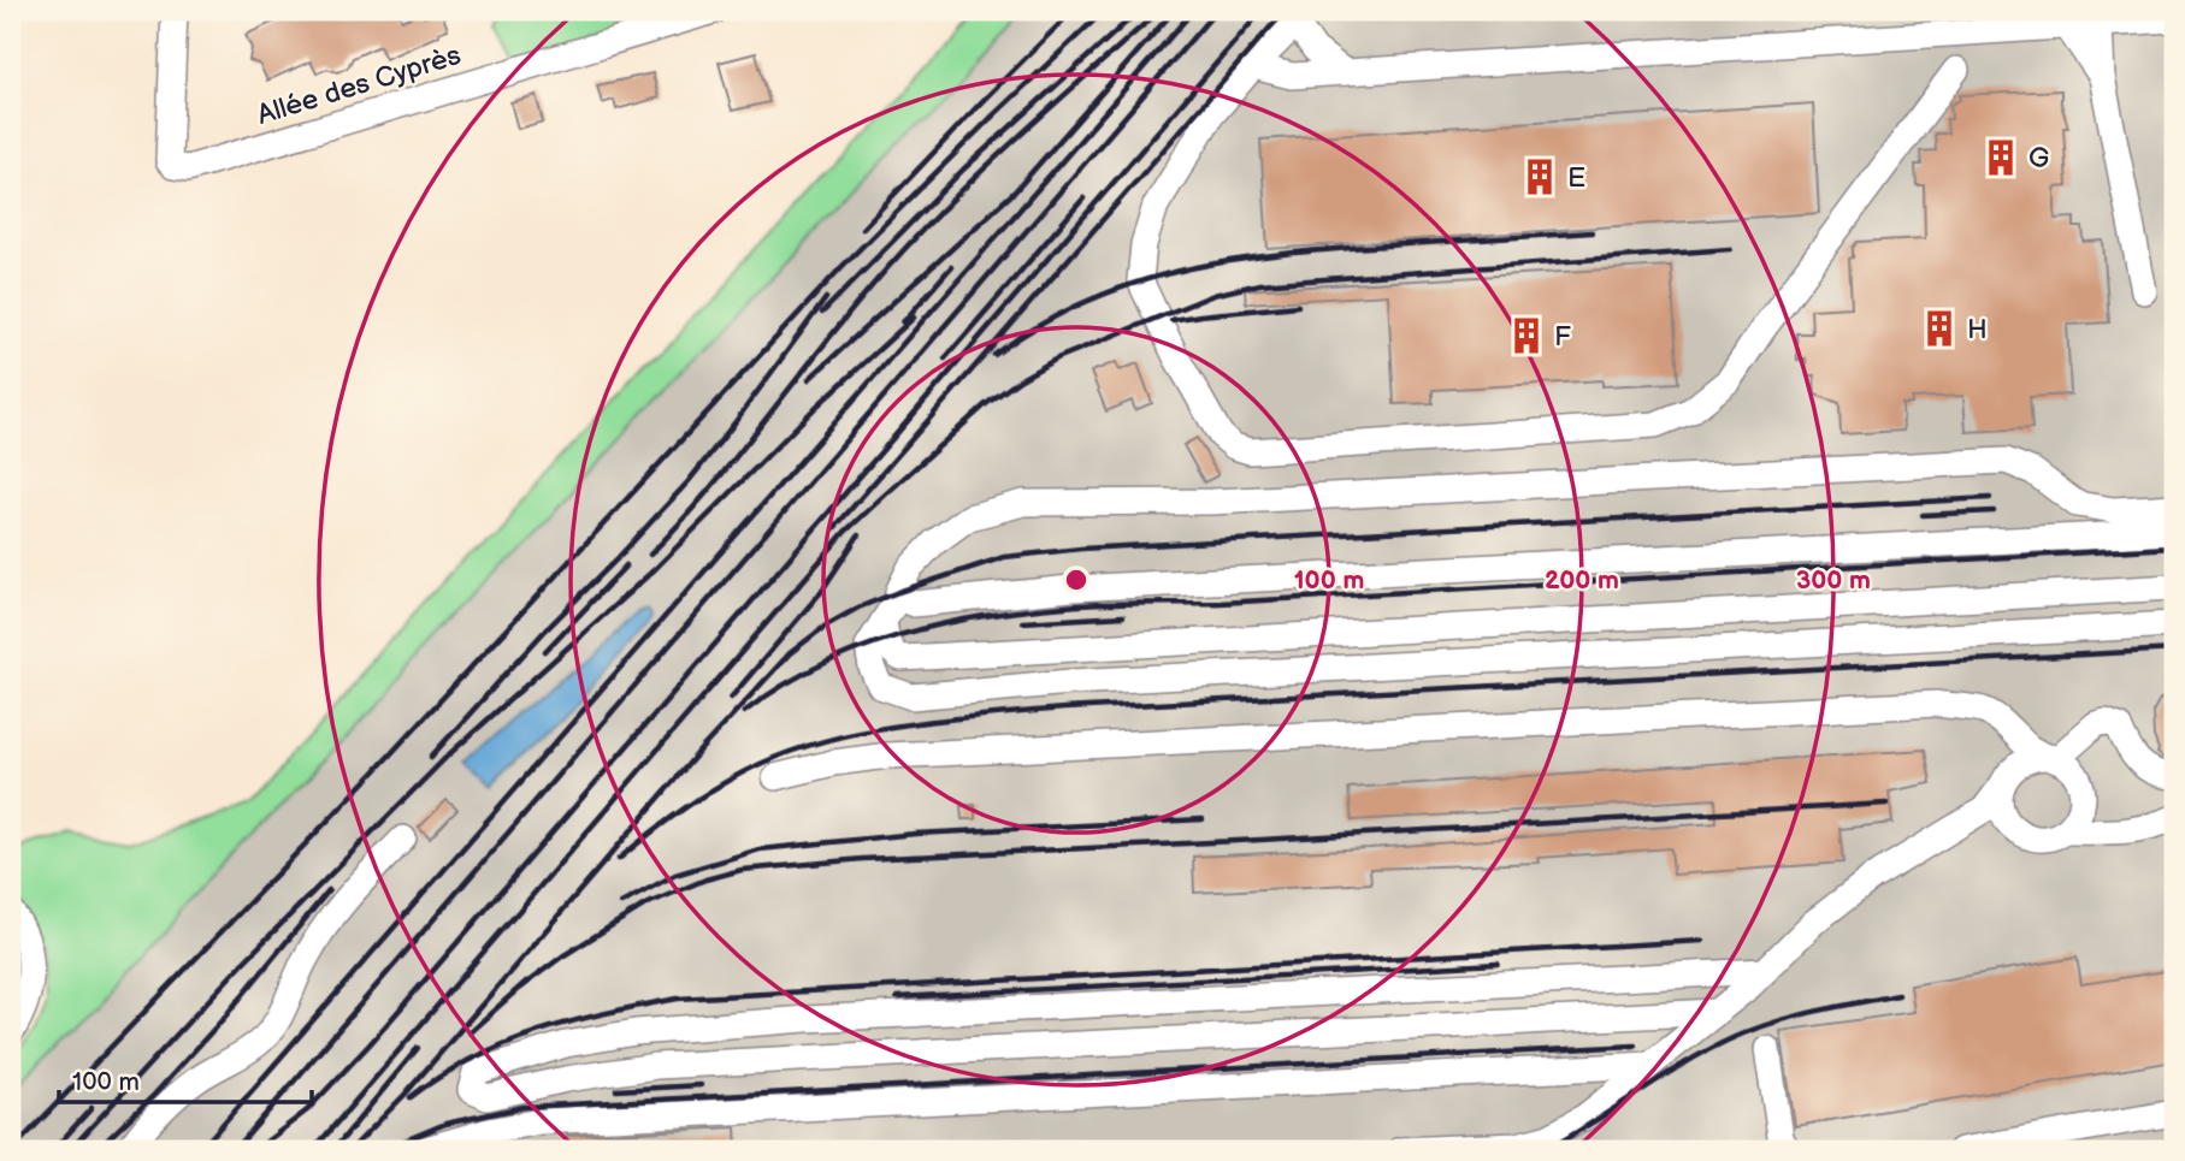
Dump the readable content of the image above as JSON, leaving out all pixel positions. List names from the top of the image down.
{
  "streets": {
    "street": ["Allée des Cyprès"]
  },
  "places": {
    "building": [
      "G",
      "E",
      "H",
      "F"
    ]
  },
  "scale_bar": "100 m",
  "rings": ["100 m", "200 m", "300 m"]
}
